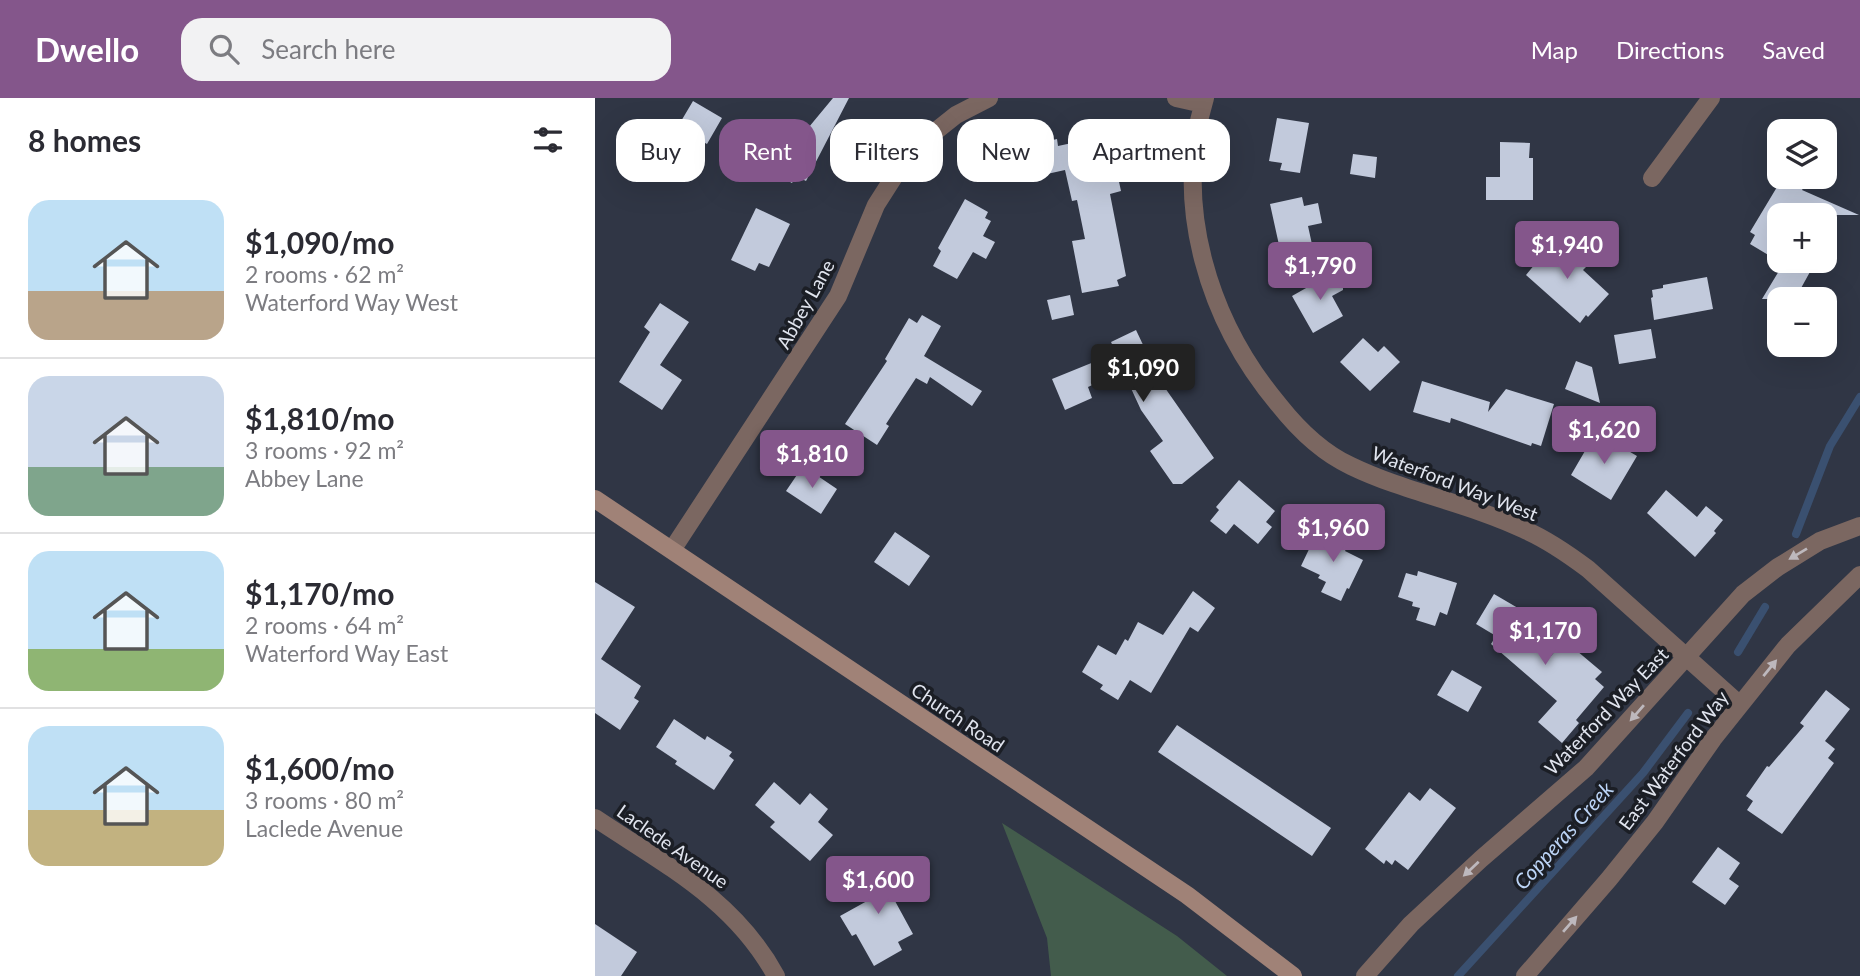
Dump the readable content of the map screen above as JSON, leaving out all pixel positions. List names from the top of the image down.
{
  "streets": {
    "main road": ["Church Road"],
    "street": [
      "Abbey Lane",
      "Waterford Way West",
      "Waterford Way East",
      "East Waterford Way",
      "Laclede Avenue"
    ]
  },
  "crossings": [
    ["Abbey Lane", "Church Road"],
    ["Waterford Way West", "Waterford Way East"],
    ["Waterford Way West", "East Waterford Way"]
  ],
  "one_way": ["Waterford Way East", "East Waterford Way"],
  "water": ["Copperas Creek"],
  "page": {
    "header": "Dwello",
    "search": "Search here",
    "nav": ["Map", "Directions", "Saved"],
    "heading": "8 homes",
    "map_buttons": ["+", "−"],
    "chip": [
      "Buy",
      "Rent",
      "Filters",
      "New",
      "Apartment"
    ],
    "list": [
      {
        "name": "$1,090/mo",
        "note": "2 rooms · 62 m² · Waterford Way West"
      },
      {
        "name": "$1,810/mo",
        "note": "3 rooms · 92 m² · Abbey Lane"
      },
      {
        "name": "$1,170/mo",
        "note": "2 rooms · 64 m² · Waterford Way East"
      },
      {
        "name": "$1,600/mo",
        "note": "3 rooms · 80 m² · Laclede Avenue"
      }
    ],
    "price": [
      "$1,940",
      "$1,790",
      "$1,090",
      "$1,620",
      "$1,810",
      "$1,960",
      "$1,170",
      "$1,600"
    ]
  }
}
